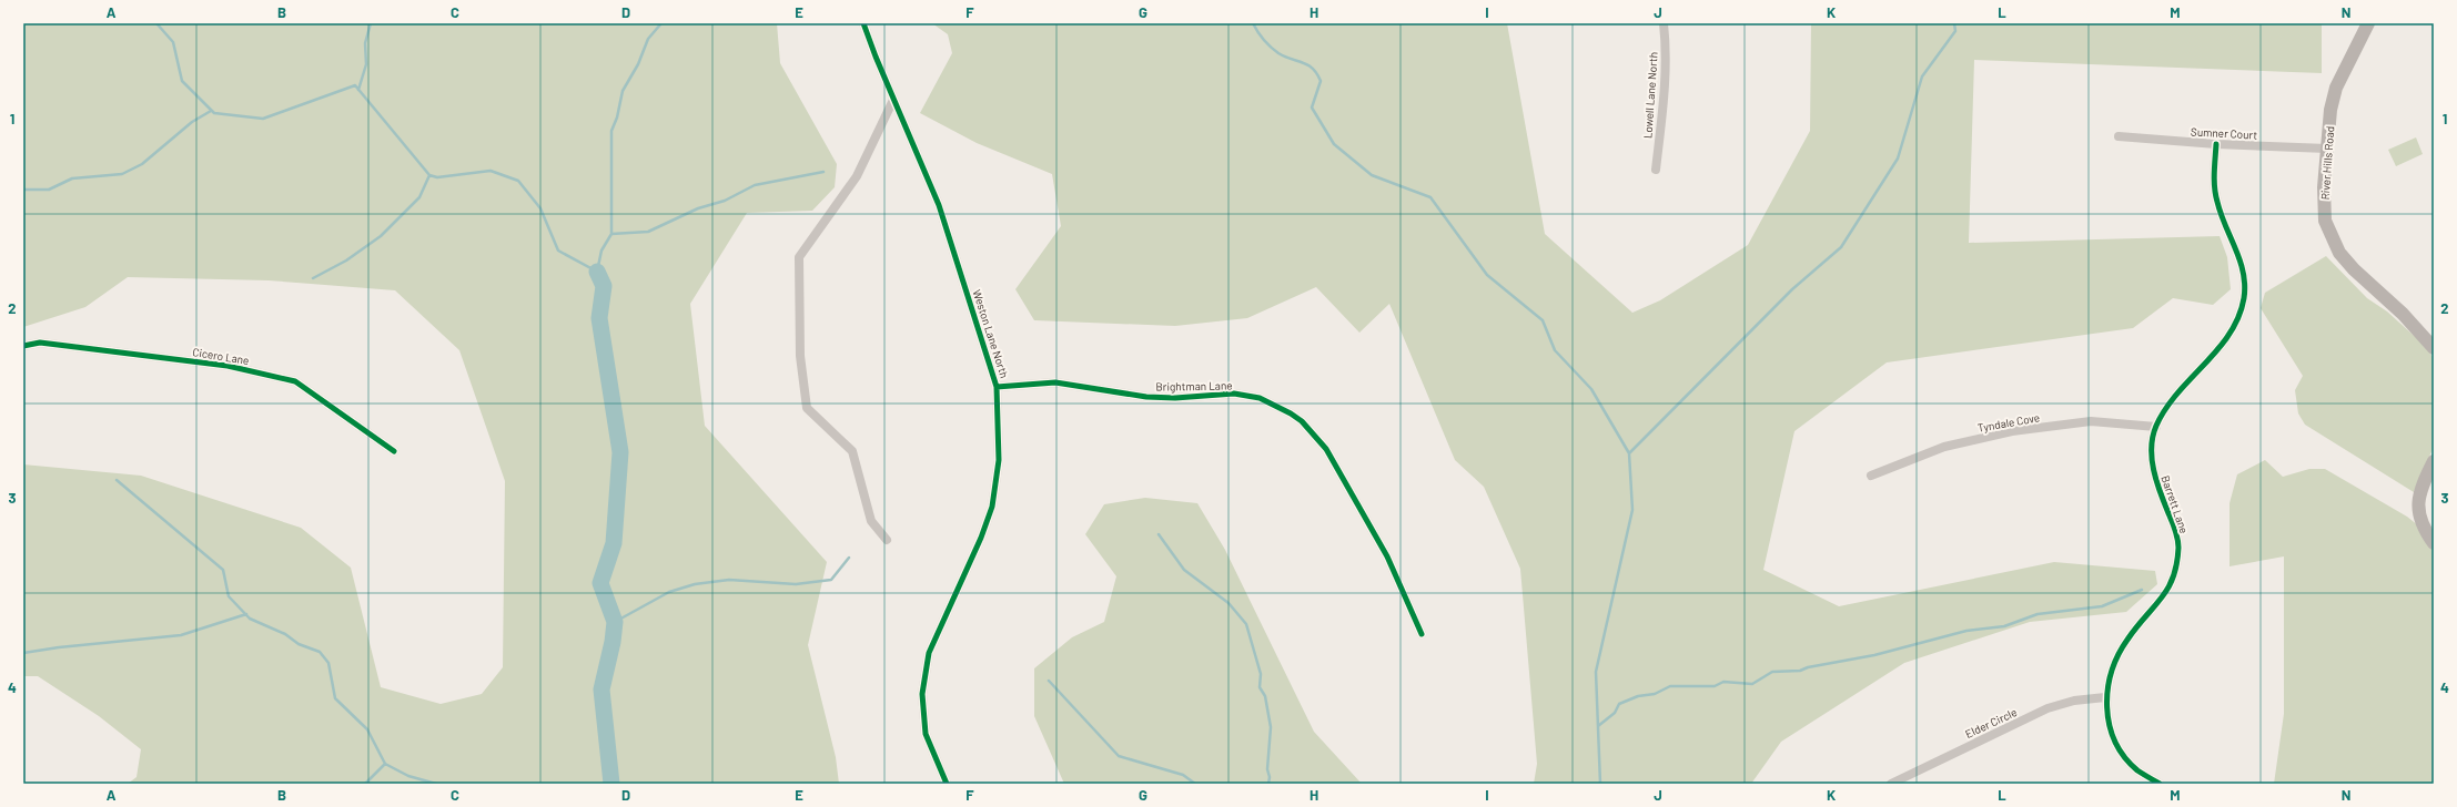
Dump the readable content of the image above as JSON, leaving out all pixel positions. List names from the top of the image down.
{
  "streets": {
    "street": [
      "Lowell Lane North",
      "Sumner Court",
      "River Hills Road",
      "Weston Lane North",
      "Cicero Lane",
      "Brightman Lane",
      "Tyndale Cove",
      "Barrett Lane",
      "Elder Circle"
    ]
  },
  "crossings": [
    ["Sumner Court", "River Hills Road"],
    ["Sumner Court", "Barrett Lane"],
    ["Weston Lane North", "Brightman Lane"],
    ["Tyndale Cove", "Barrett Lane"],
    ["Barrett Lane", "Elder Circle"]
  ],
  "grid": {
    "columns": [
      "A",
      "B",
      "C",
      "D",
      "E",
      "F",
      "G",
      "H",
      "I",
      "J",
      "K",
      "L",
      "M",
      "N"
    ],
    "rows": [
      "1",
      "2",
      "3",
      "4"
    ]
  }
}
